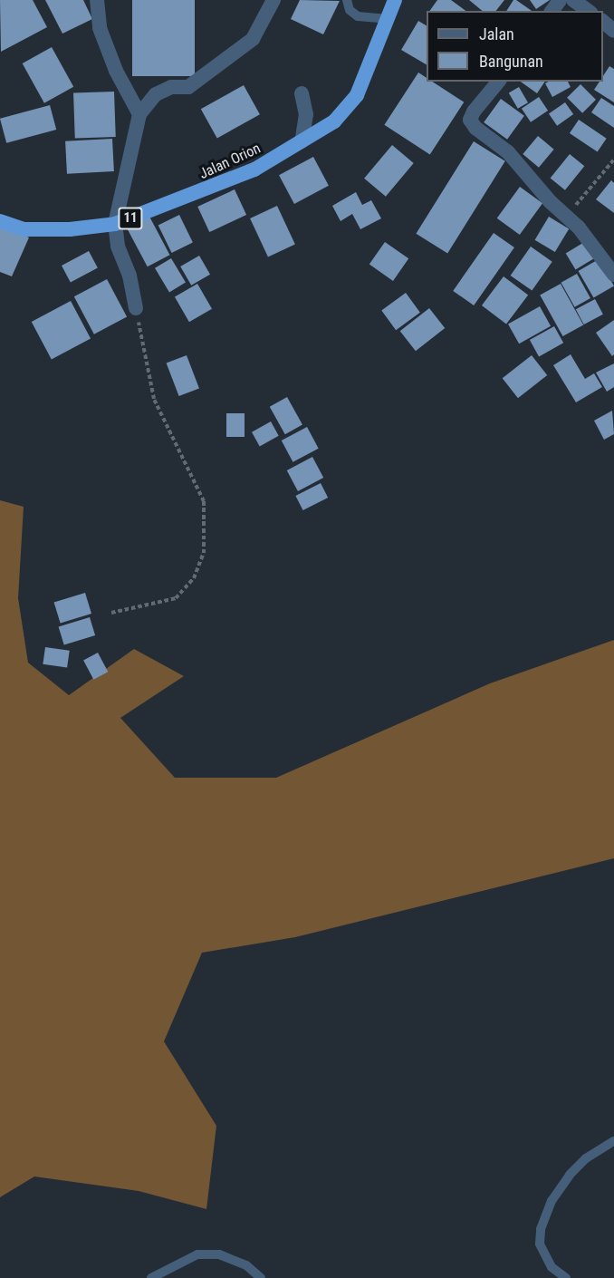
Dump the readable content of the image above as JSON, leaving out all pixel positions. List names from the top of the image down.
{
  "streets": {
    "highway": ["Jalan Orion", "11"]
  },
  "legend": ["Jalan", "Bangunan"]
}
